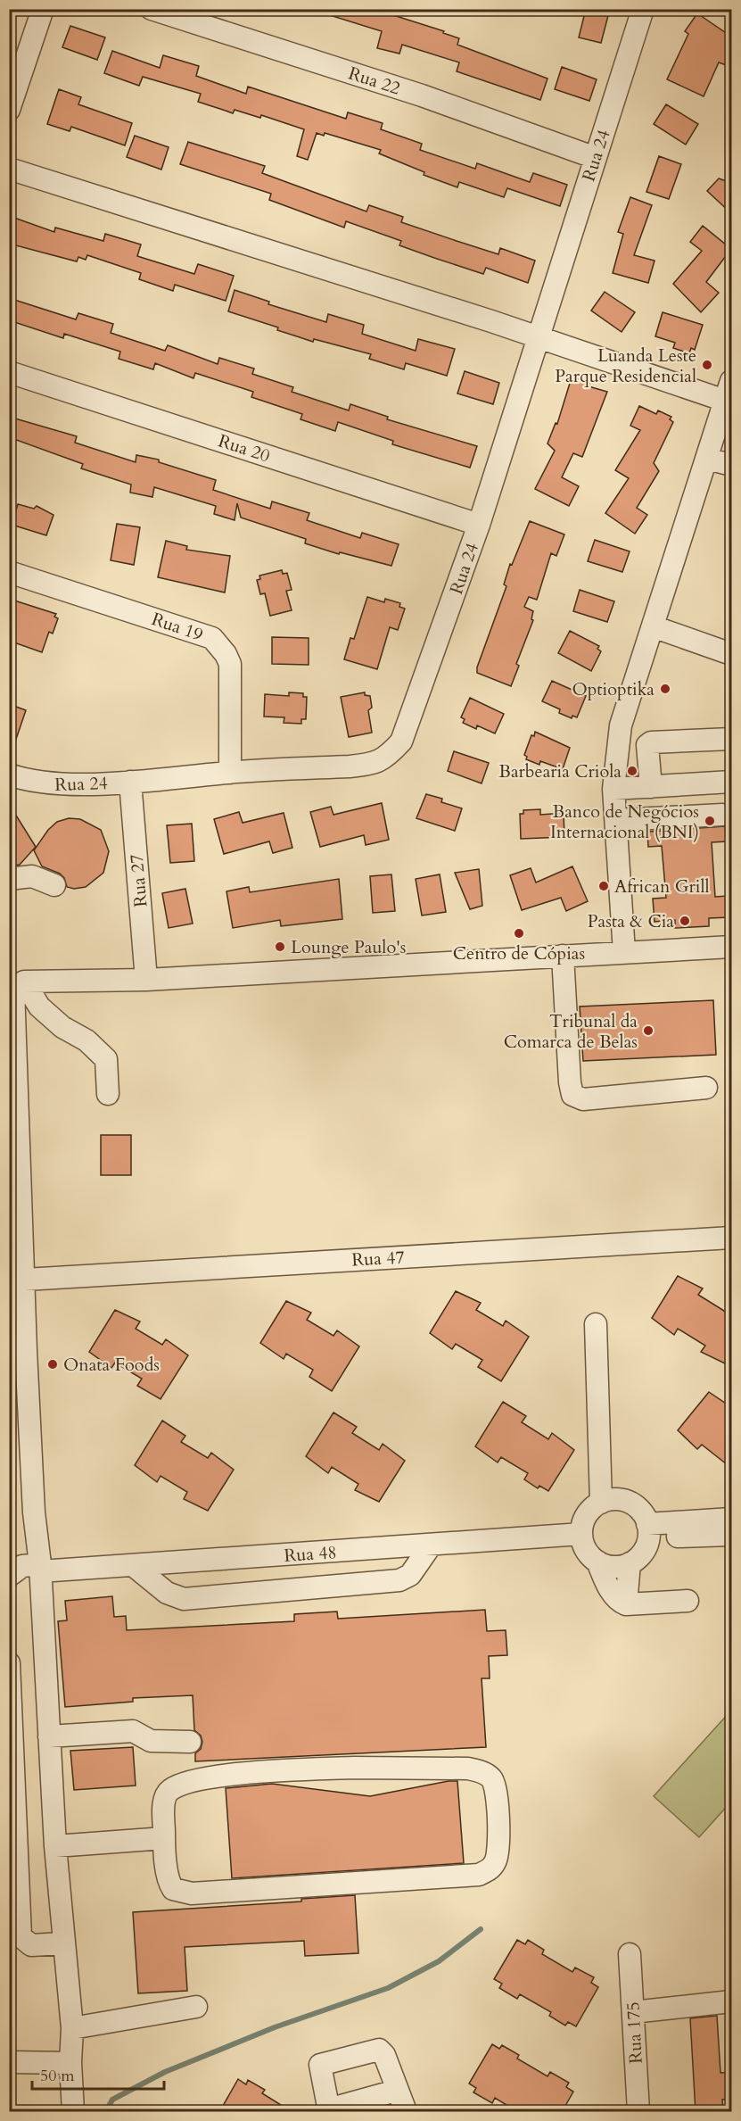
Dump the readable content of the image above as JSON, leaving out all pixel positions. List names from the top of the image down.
{
  "streets": {
    "street": [
      "Rua 22",
      "Rua 24",
      "Rua 20",
      "Rua 19",
      "Rua 27",
      "Rua 47",
      "Rua 48",
      "Rua 175"
    ]
  },
  "crossings": [
    ["Rua 22", "Rua 24"],
    ["Rua 24", "Rua 20"],
    ["Rua 24", "Rua 19"],
    ["Rua 24", "Rua 27"]
  ],
  "places": [
    "Luanda Leste Parque Residencial",
    "Optioptika",
    "Barbearia Criola",
    "Banco de Negócios Internacional (BNI)",
    "African Grill",
    "Pasta & Cia",
    "Centro de Cópias",
    "Lounge Paulo's",
    "Tribunal da Comarca de Belas",
    "Onata Foods"
  ],
  "scale_bar": "50 m"
}
